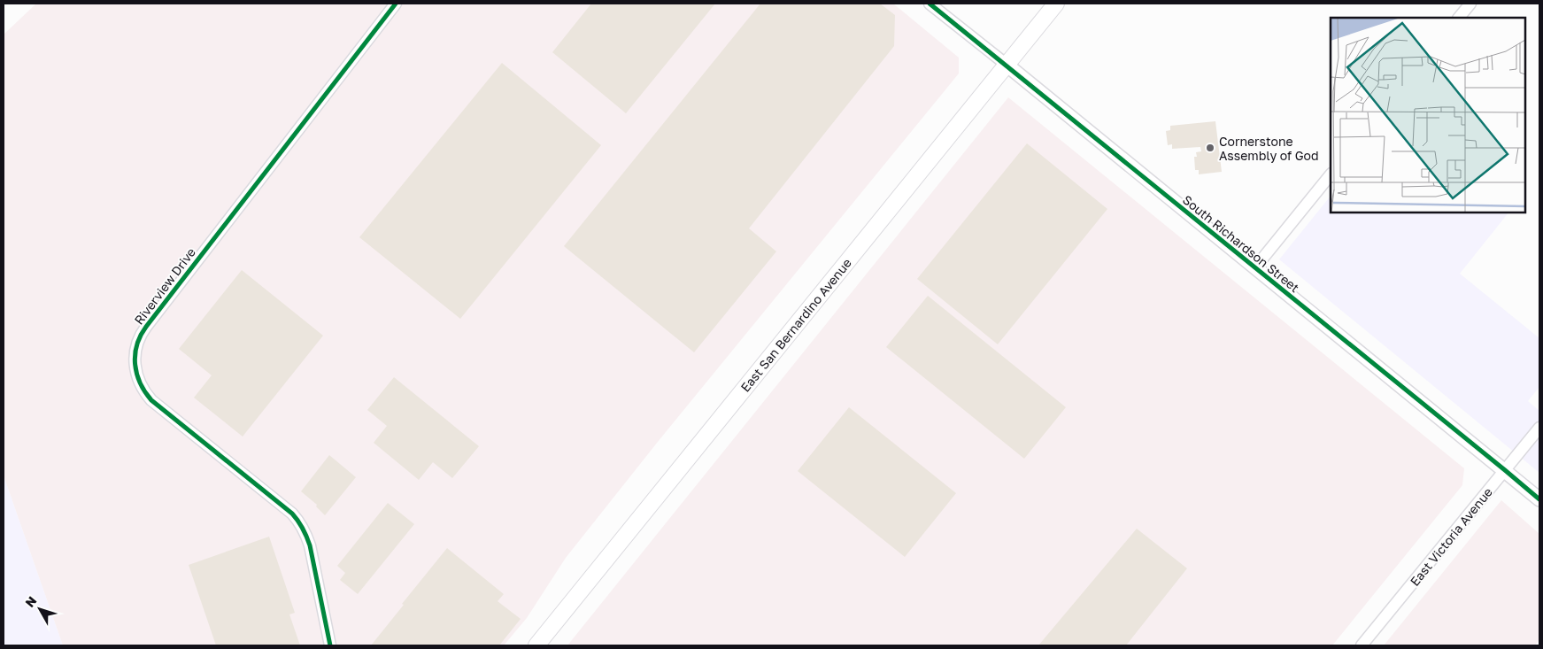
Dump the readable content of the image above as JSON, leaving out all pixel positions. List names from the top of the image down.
{
  "streets": {
    "main road": ["East San Bernardino Avenue"],
    "street": ["South Richardson Street", "Riverview Drive", "East Victoria Avenue"]
  },
  "crossings": [
    ["South Richardson Street", "East San Bernardino Avenue"],
    ["South Richardson Street", "East Victoria Avenue"]
  ],
  "places": ["Cornerstone Assembly of God"],
  "north": "top left"
}
